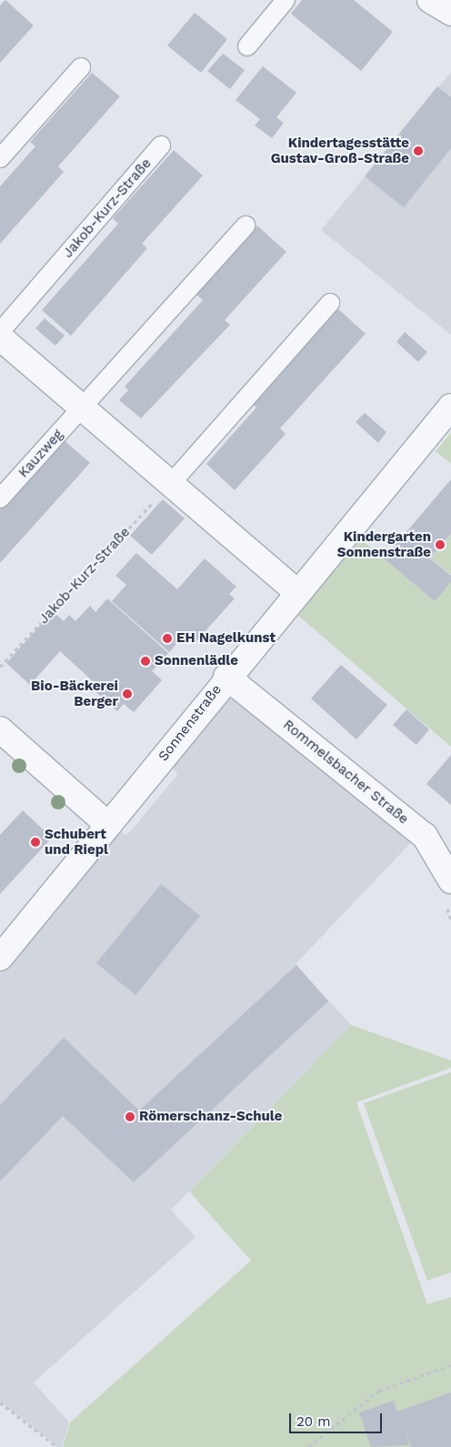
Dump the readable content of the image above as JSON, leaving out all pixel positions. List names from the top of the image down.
{
  "streets": {
    "street": ["Sonnenstraße", "Rommelsbacher Straße"],
    "lane": ["Jakob-Kurz-Straße", "Kauzweg"]
  },
  "crossings": [
    ["Sonnenstraße", "Rommelsbacher Straße"]
  ],
  "places": [
    "Kindertagesstätte Gustav-Groß-Straße",
    "Kindergarten Sonnenstraße",
    "EH Nagelkunst",
    "Sonnenlädle",
    "Bio-Bäckerei Berger",
    "Schubert und Riepl",
    "Römerschanz-Schule"
  ],
  "scale_bar": "20 m"
}
